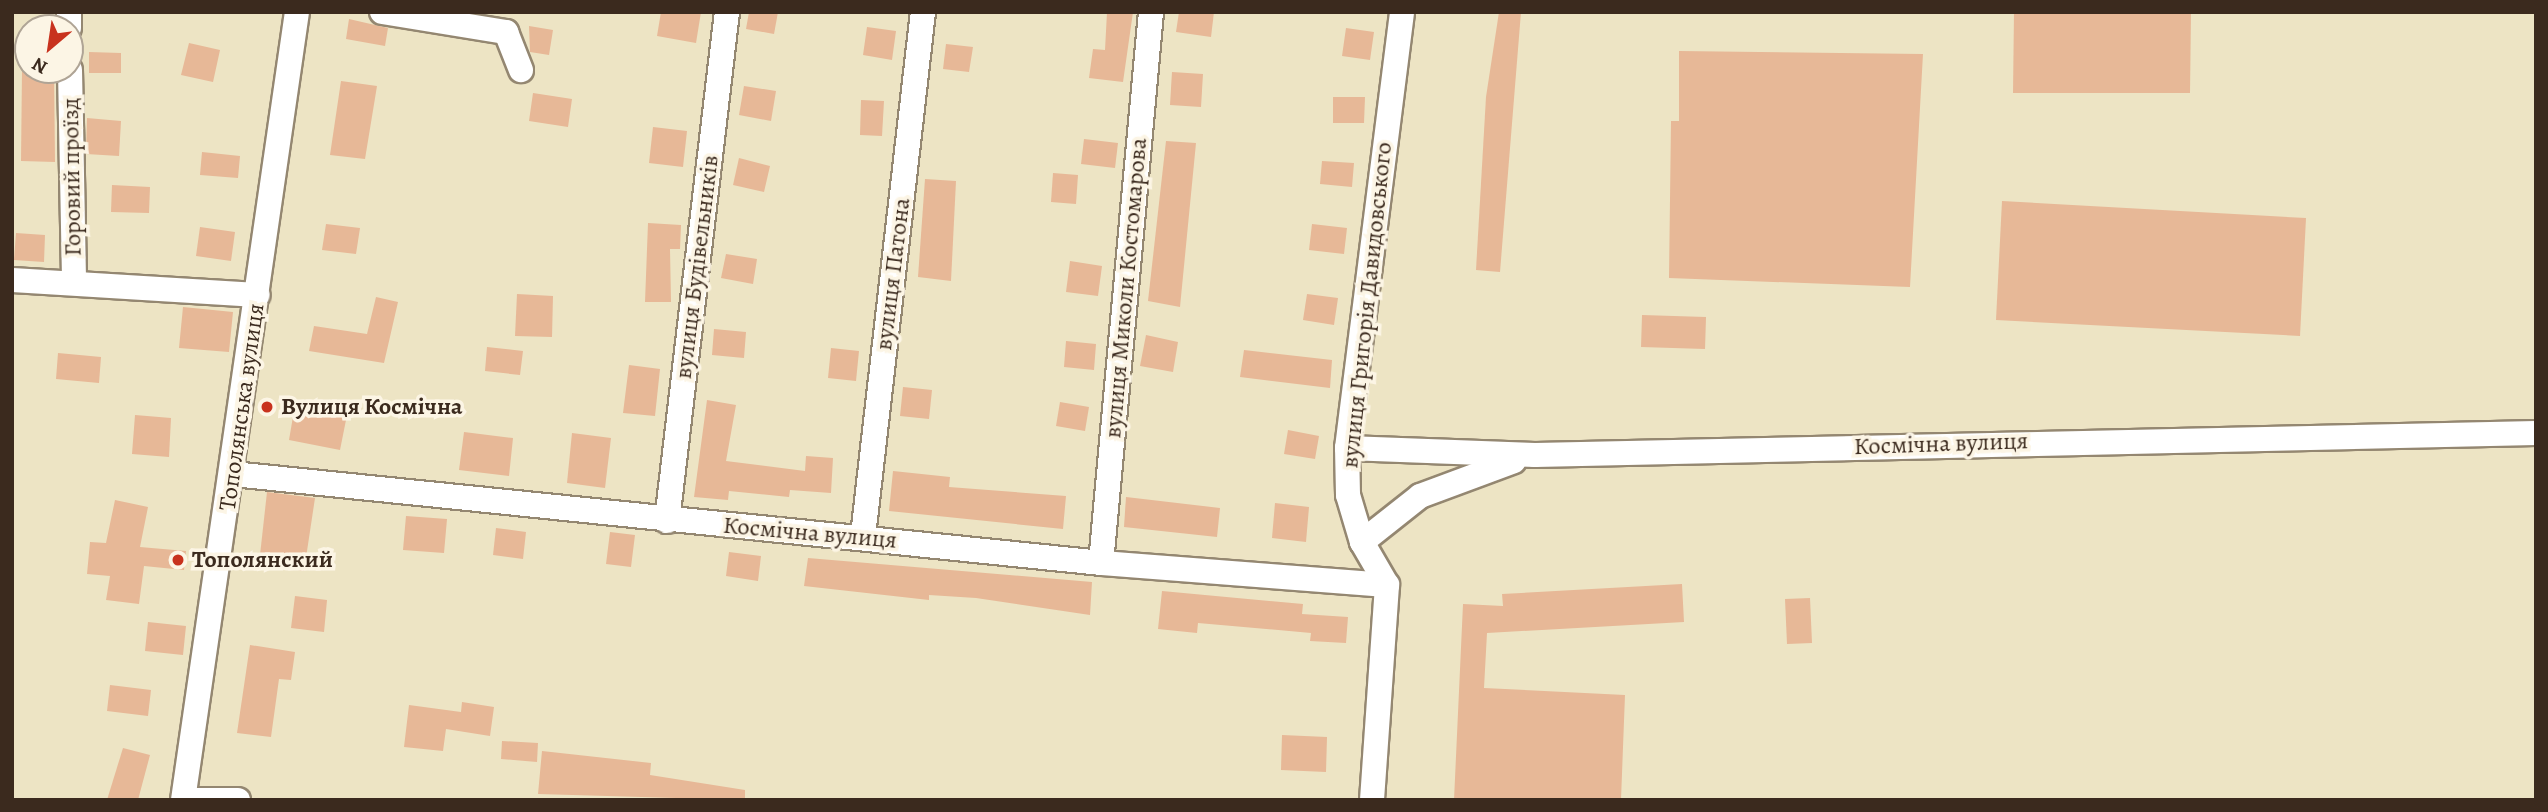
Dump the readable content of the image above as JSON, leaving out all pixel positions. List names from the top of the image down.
{
  "streets": {
    "street": [
      "Горовий проїзд",
      "вулиця Будівельників",
      "вулиця Патона",
      "вулиця Миколи Костомарова",
      "вулиця Григорія Давидовського",
      "Тополянська вулиця",
      "Космічна вулиця"
    ]
  },
  "crossings": [
    ["вулиця Будівельників", "Космічна вулиця"],
    ["вулиця Патона", "Космічна вулиця"],
    ["вулиця Миколи Костомарова", "Космічна вулиця"],
    ["вулиця Григорія Давидовського", "Космічна вулиця"],
    ["Тополянська вулиця", "Космічна вулиця"]
  ],
  "places": ["Вулиця Космічна", "Тополянский"],
  "north": "bottom left"
}
